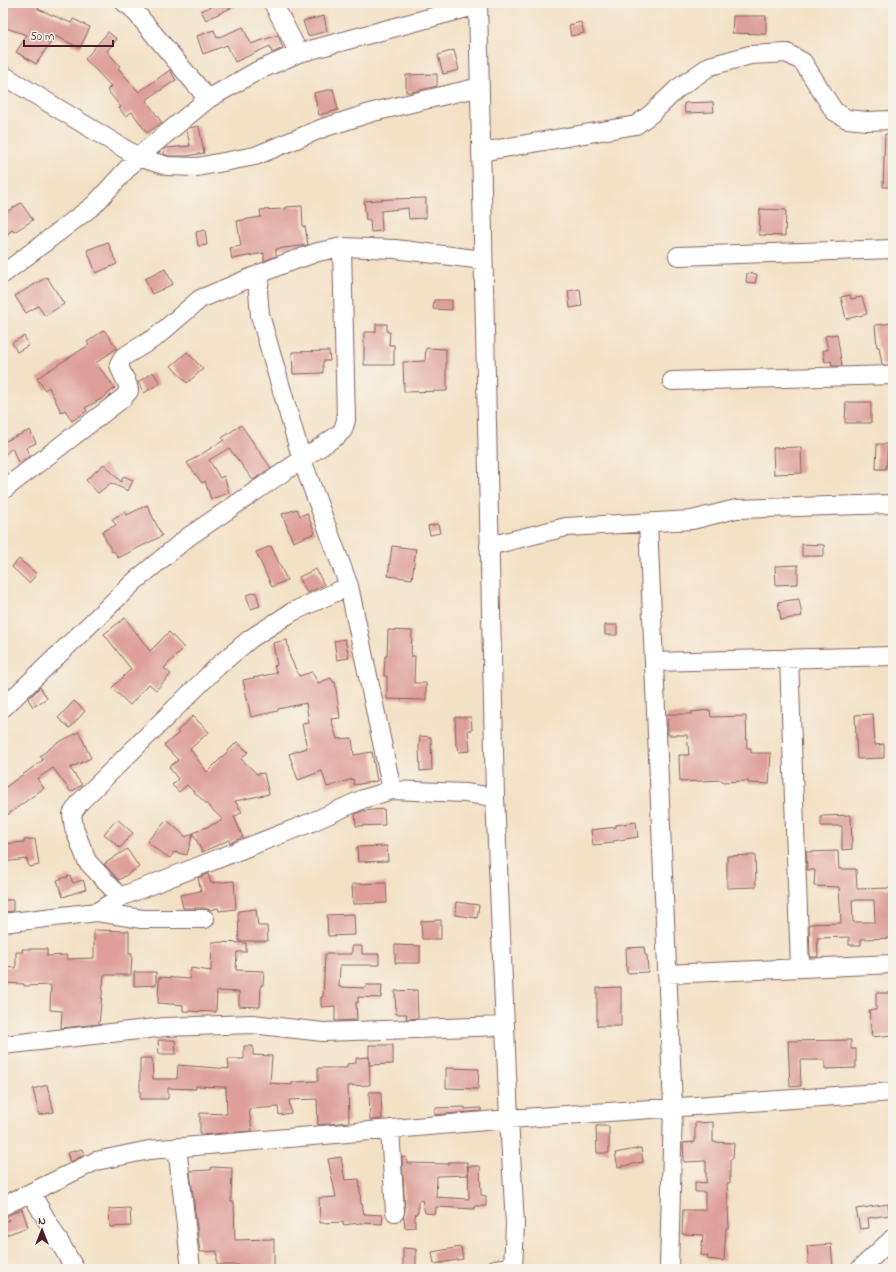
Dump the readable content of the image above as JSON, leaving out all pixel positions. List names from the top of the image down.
{
  "scale_bar": "50 m",
  "north": "top"
}
